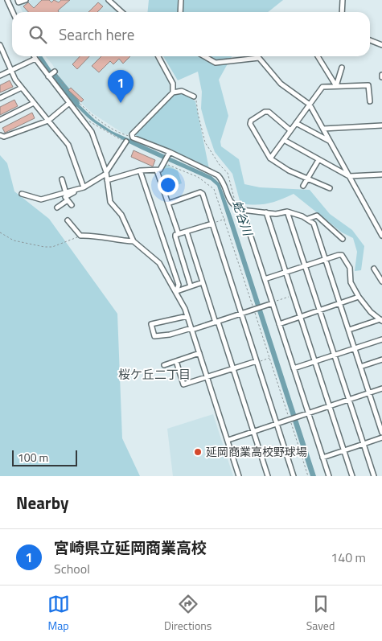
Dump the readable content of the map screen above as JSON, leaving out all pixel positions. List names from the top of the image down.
{
  "districts": ["桜ケ丘二丁目"],
  "water": ["蛇谷川"],
  "places": ["延岡商業高校野球場"],
  "scale_bar": "100 m",
  "page": {
    "search": "Search here",
    "pins": "1",
    "scale": "100 m",
    "heading": "Nearby",
    "list": [
      {
        "mark": "1",
        "name": "宮崎県立延岡商業高校",
        "note": "School",
        "value": "140 m"
      }
    ],
    "nav": ["Map", "Directions", "Saved"]
  }
}
